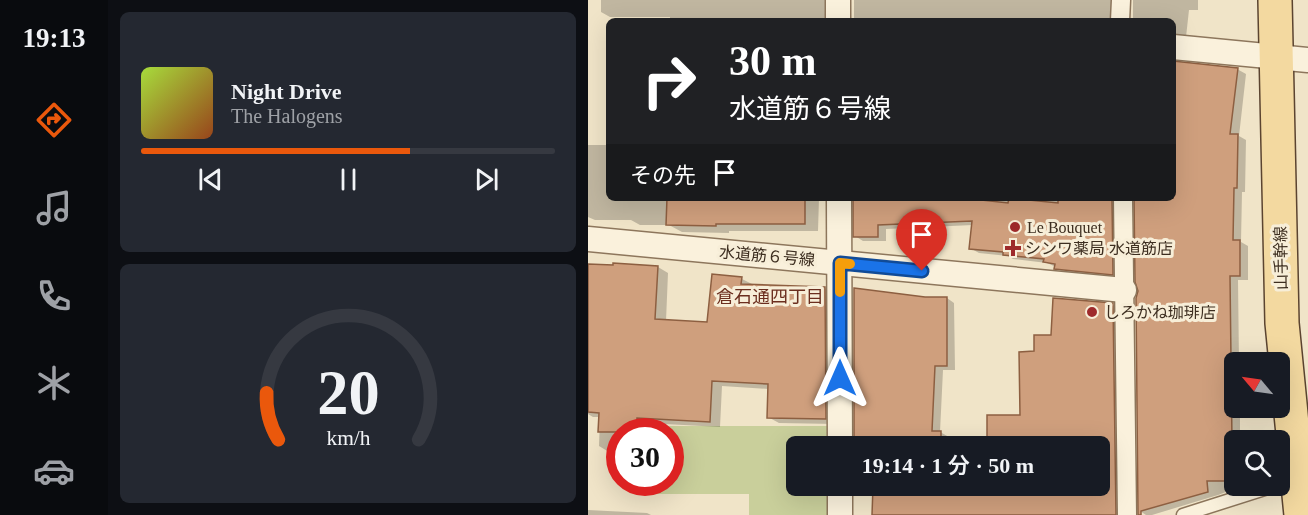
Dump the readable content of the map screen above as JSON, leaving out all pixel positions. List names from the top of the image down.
{
  "streets": {
    "main road": ["山手幹線"],
    "street": ["水道筋６号線"]
  },
  "districts": ["倉石通四丁目"],
  "places": {
    "other": ["Le Bouquet", "しろかね珈琲店"],
    "health": ["シンワ薬局 水道筋店"]
  },
  "north": "top left",
  "page": {
    "tabs": "19:13",
    "turn": ["30 m", "水道筋６号線"],
    "song": ["Night Drive", "The Halogens"],
    "then": "その先",
    "limit": "30",
    "trip": "19:14 · 1 分 · 50 m",
    "gauge": ["20", "km/h"]
  }
}
